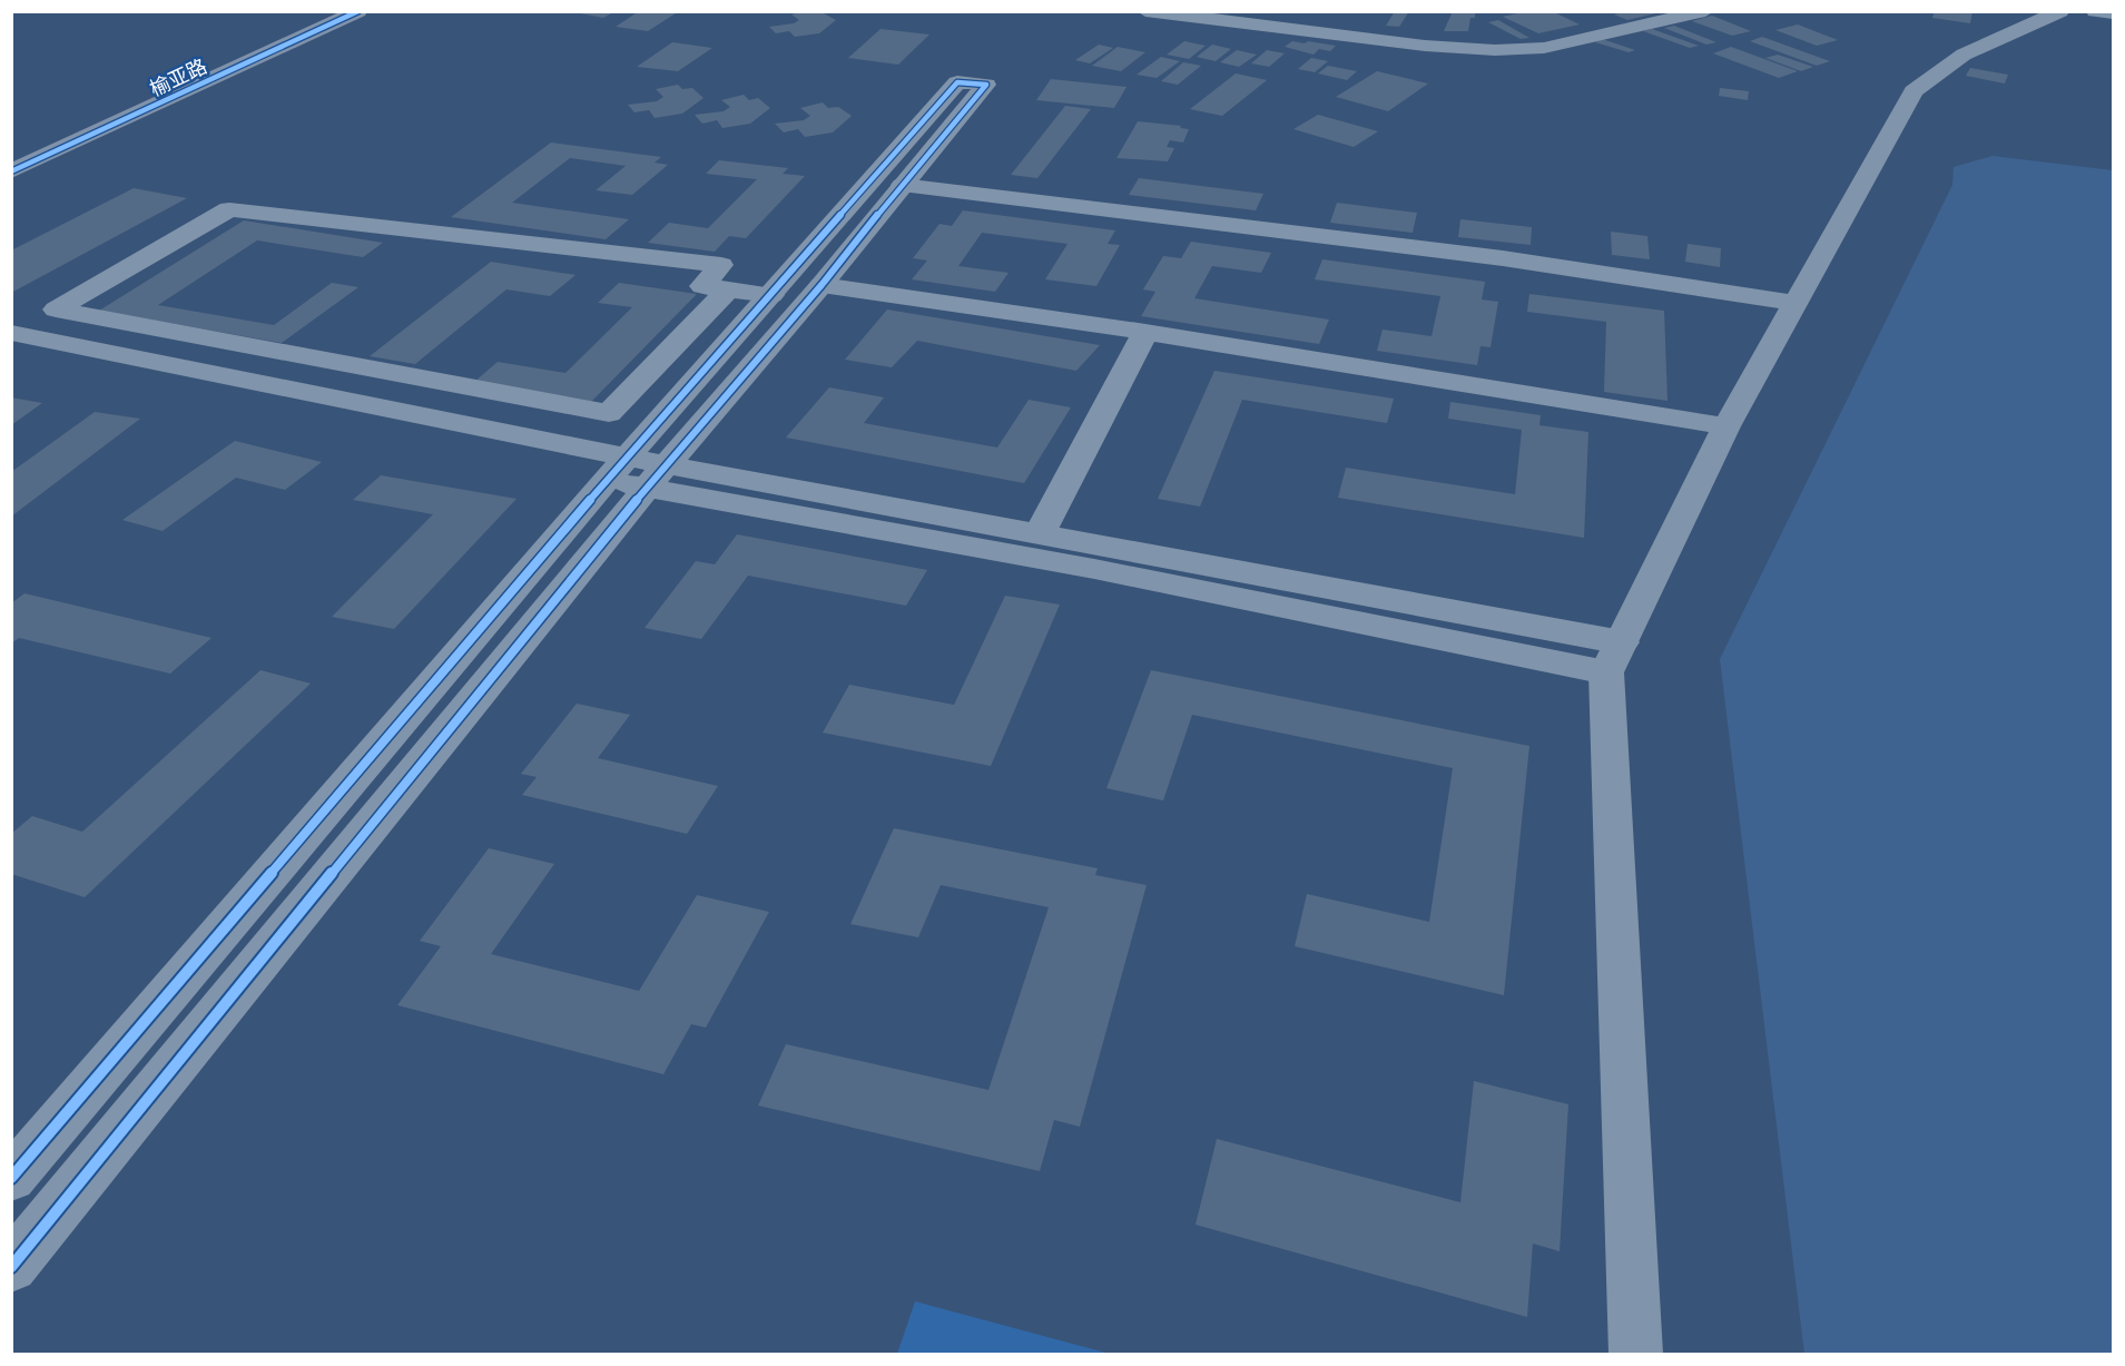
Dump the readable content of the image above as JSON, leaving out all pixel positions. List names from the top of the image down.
{
  "streets": {
    "highway": ["榆亚路"]
  }
}
